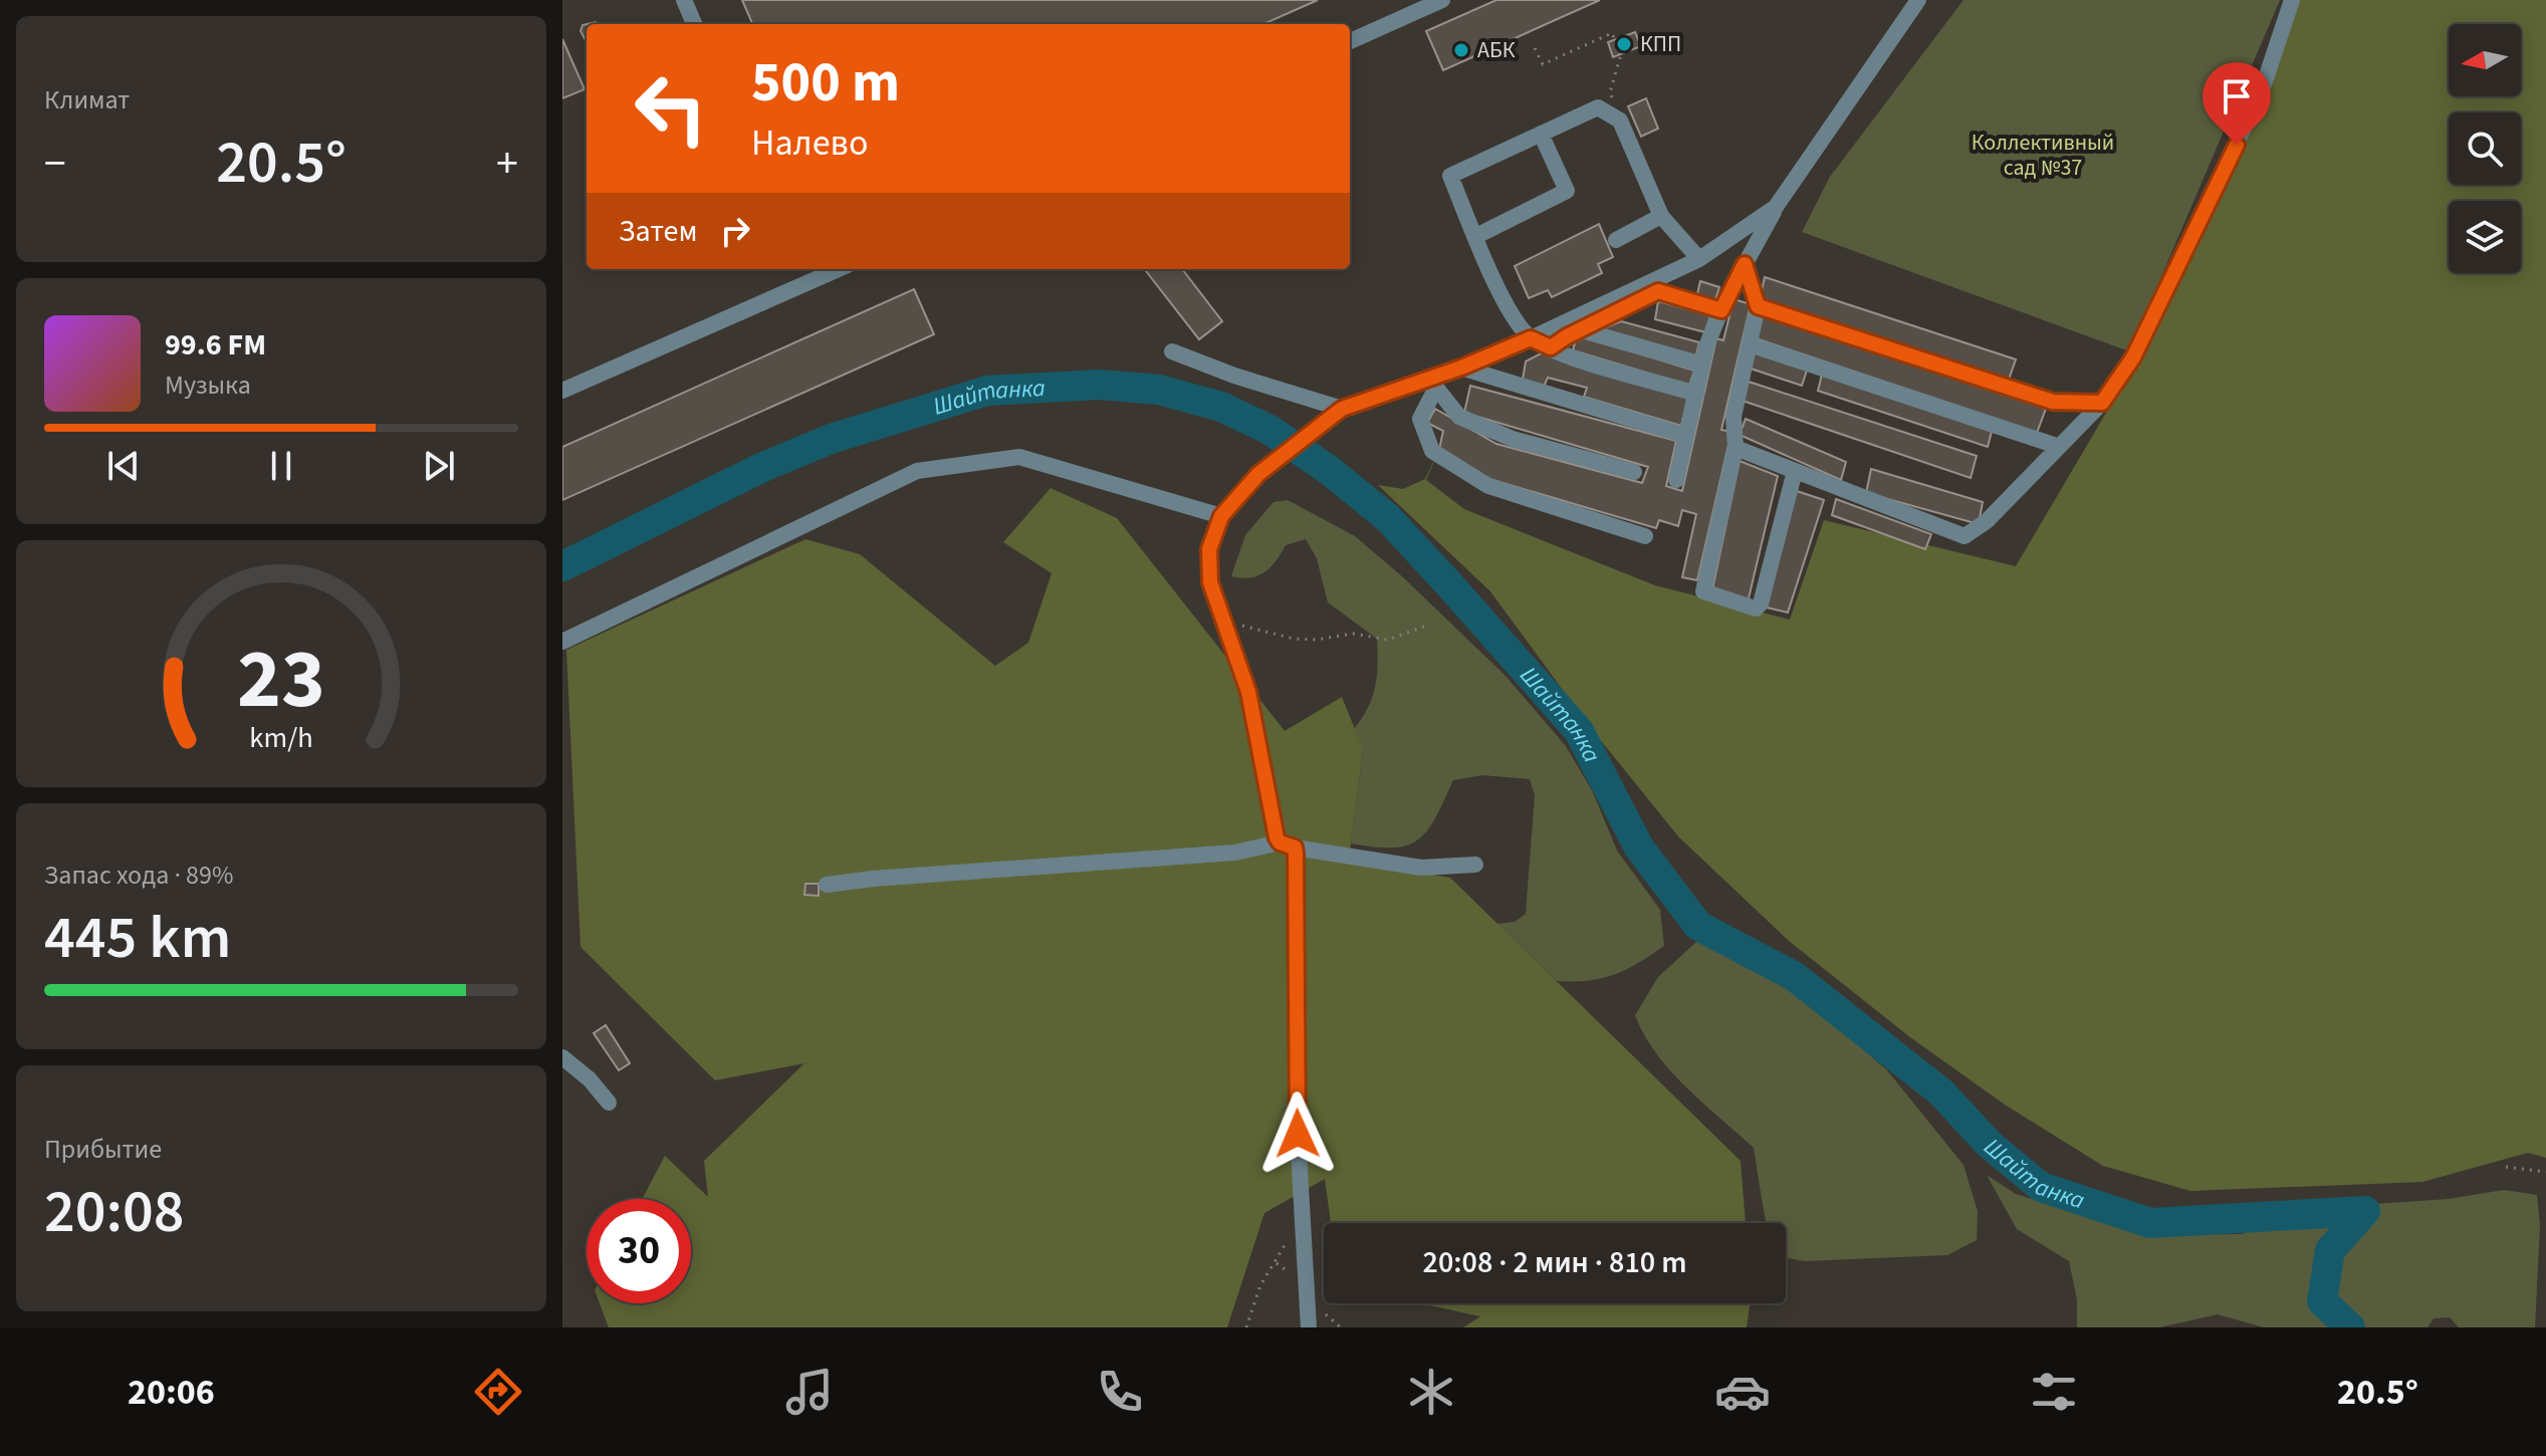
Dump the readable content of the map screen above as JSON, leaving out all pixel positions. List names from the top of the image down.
{
  "water": ["Шайтанка"],
  "parks": ["Коллективный сад №37"],
  "places": ["КПП", "АБК"],
  "north": "left",
  "page": {
    "tile": [
      "Климат",
      ["Запас хода · 89%", "445 km"],
      ["Прибытие", "20:08"]
    ],
    "turn": ["500 m", "Налево"],
    "heat": ["−", "20.5°", "+"],
    "then": "Затем",
    "song": ["99.6 FM", "Музыка"],
    "limit": "30",
    "trip": "20:08 · 2 мин · 810 m",
    "tabs": ["20:06", "20.5°"],
    "gauge": ["23", "km/h"]
  }
}
